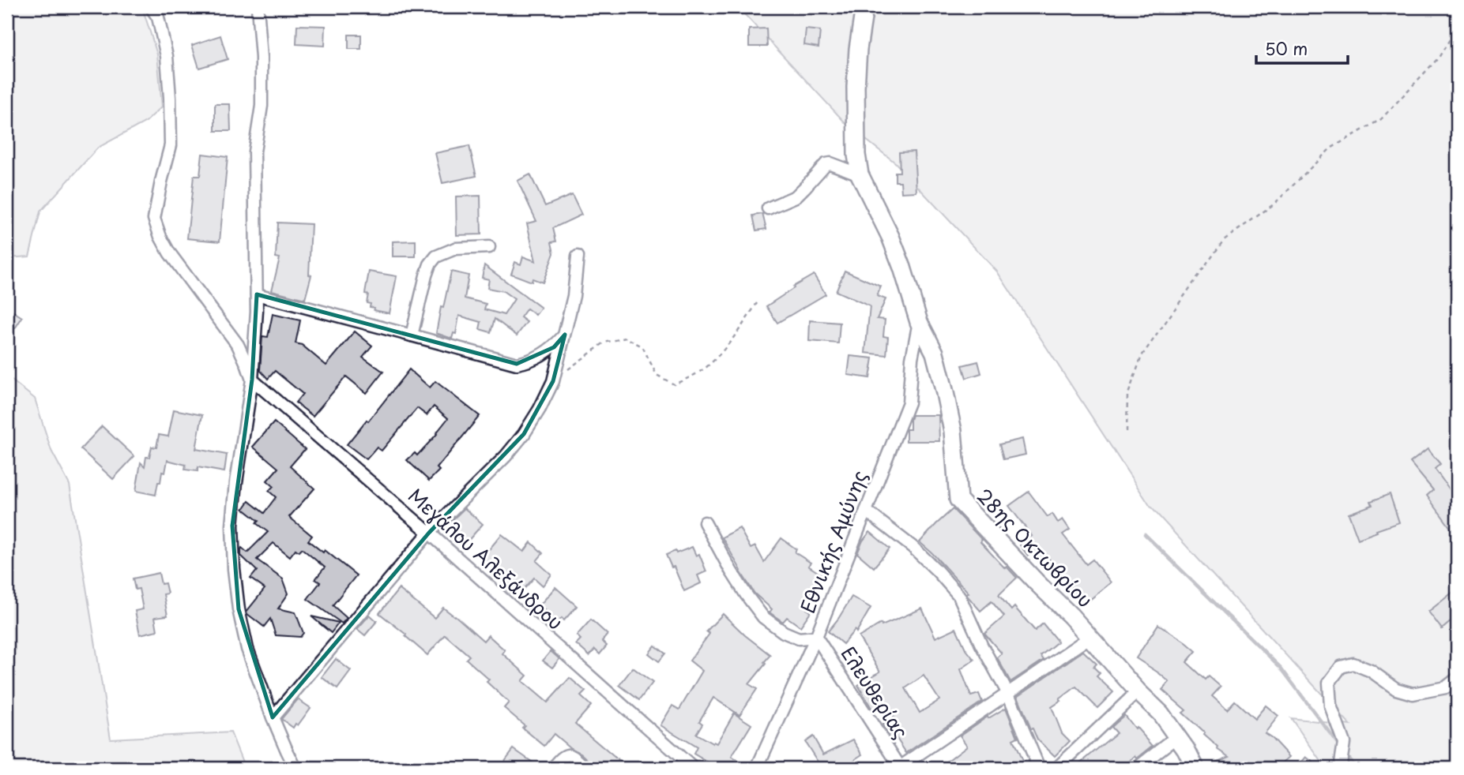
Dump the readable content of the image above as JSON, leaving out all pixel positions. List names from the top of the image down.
{
  "streets": {
    "street": [
      "Εθνικής Αμύνης",
      "28ης Οκτωβρίου",
      "Μεγάλου Αλεξάνδρου",
      "Ελευθερίας"
    ]
  },
  "crossings": [
    ["Εθνικής Αμύνης", "28ης Οκτωβρίου"],
    ["Εθνικής Αμύνης", "Ελευθερίας"]
  ],
  "scale_bar": "50 m"
}
